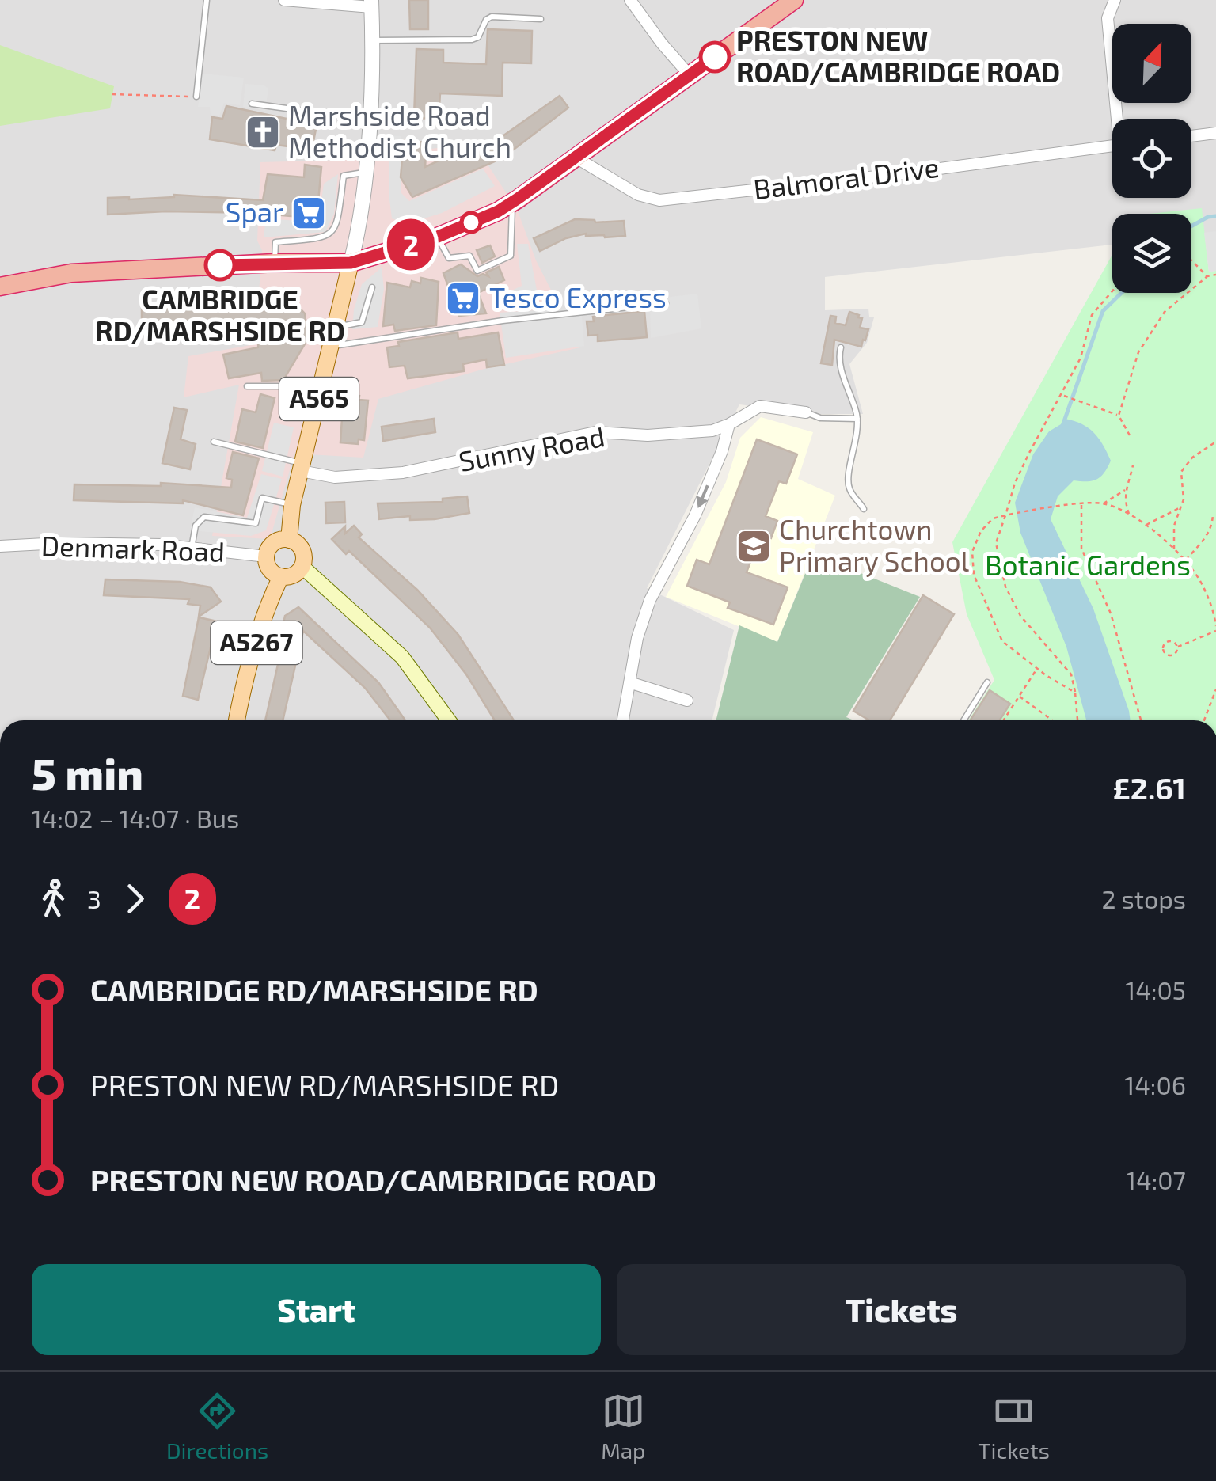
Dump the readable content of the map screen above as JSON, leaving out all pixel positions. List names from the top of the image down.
{
  "streets": {
    "main road": ["A565", "A5267"],
    "street": ["Balmoral Drive", "Sunny Road", "Denmark Road"]
  },
  "crossings": [
    ["A565", "Sunny Road"],
    ["Denmark Road", "A5267"]
  ],
  "parks": ["Botanic Gardens"],
  "places": {
    "other": ["PRESTON NEW ROAD/CAMBRIDGE ROAD", "CAMBRIDGE RD/MARSHSIDE RD"],
    "church": ["Marshside Road Methodist Church"],
    "supermarket": ["Spar", "Tesco Express"],
    "school or university": ["Churchtown Primary School"]
  },
  "lines": ["bus line 2"],
  "north": "top right",
  "page": {
    "on_map": "2",
    "heading": ["5 min", "14:02 – 14:07 · Bus", "£2.61"],
    "legs": ["3", "2", "2 stops"],
    "list": [
      {
        "name": "CAMBRIDGE RD/MARSHSIDE RD",
        "value": "14:05"
      },
      {
        "name": "PRESTON NEW RD/MARSHSIDE RD",
        "value": "14:06"
      },
      {
        "name": "PRESTON NEW ROAD/CAMBRIDGE ROAD",
        "value": "14:07"
      }
    ],
    "buttons": ["Start", "Tickets"],
    "tabs": ["Directions", "Map", "Tickets"]
  }
}
